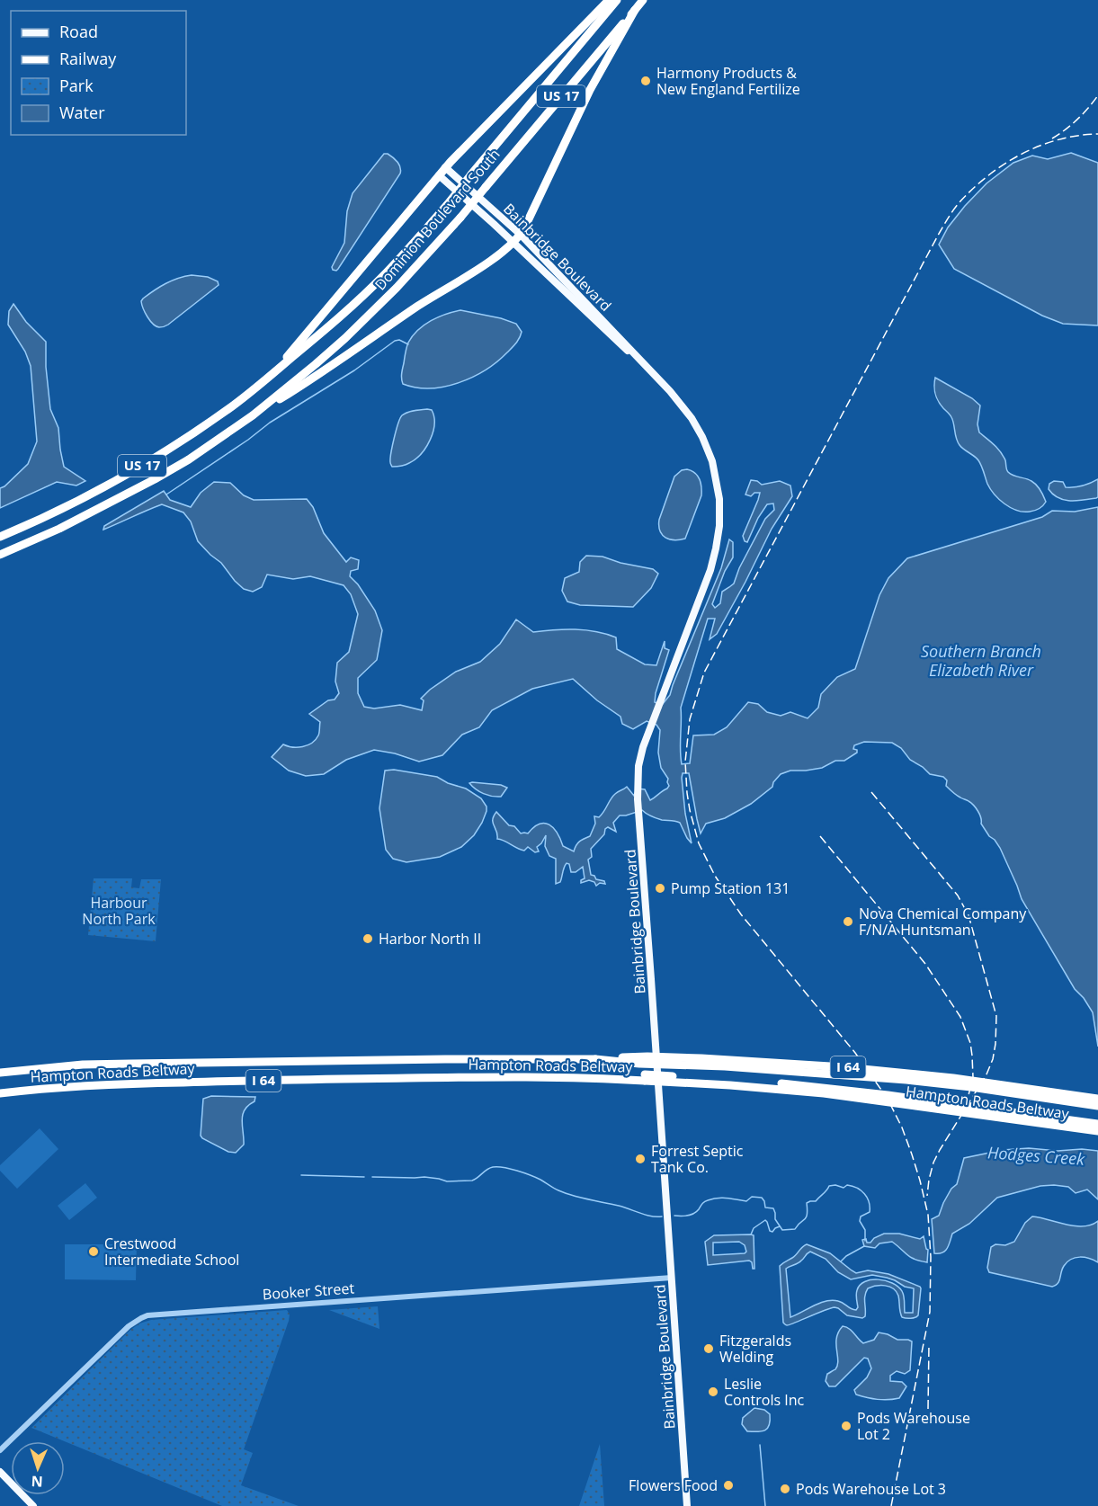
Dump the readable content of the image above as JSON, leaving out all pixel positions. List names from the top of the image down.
{
  "streets": {
    "highway": [
      "US 17",
      "Dominion Boulevard South",
      "Hampton Roads Beltway",
      "I 64"
    ],
    "main road": ["Bainbridge Boulevard"],
    "street": ["Booker Street"]
  },
  "crossings": [
    ["Bainbridge Boulevard", "Booker Street"]
  ],
  "water": ["Southern Branch Elizabeth River", "Hodges Creek"],
  "parks": ["Harbour North Park"],
  "places": [
    "Harmony Products & New England Fertilize",
    "Pump Station 131",
    "Nova Chemical Company F/N/A Huntsman",
    "Harbor North II",
    "Forrest Septic Tank Co.",
    "Crestwood Intermediate School",
    "Fitzgeralds Welding",
    "Leslie Controls Inc",
    "Pods Warehouse Lot 2",
    "Flowers Food",
    "Pods Warehouse Lot 3"
  ],
  "legend": [
    "Road",
    "Railway",
    "Park",
    "Water"
  ],
  "north": "bottom"
}
